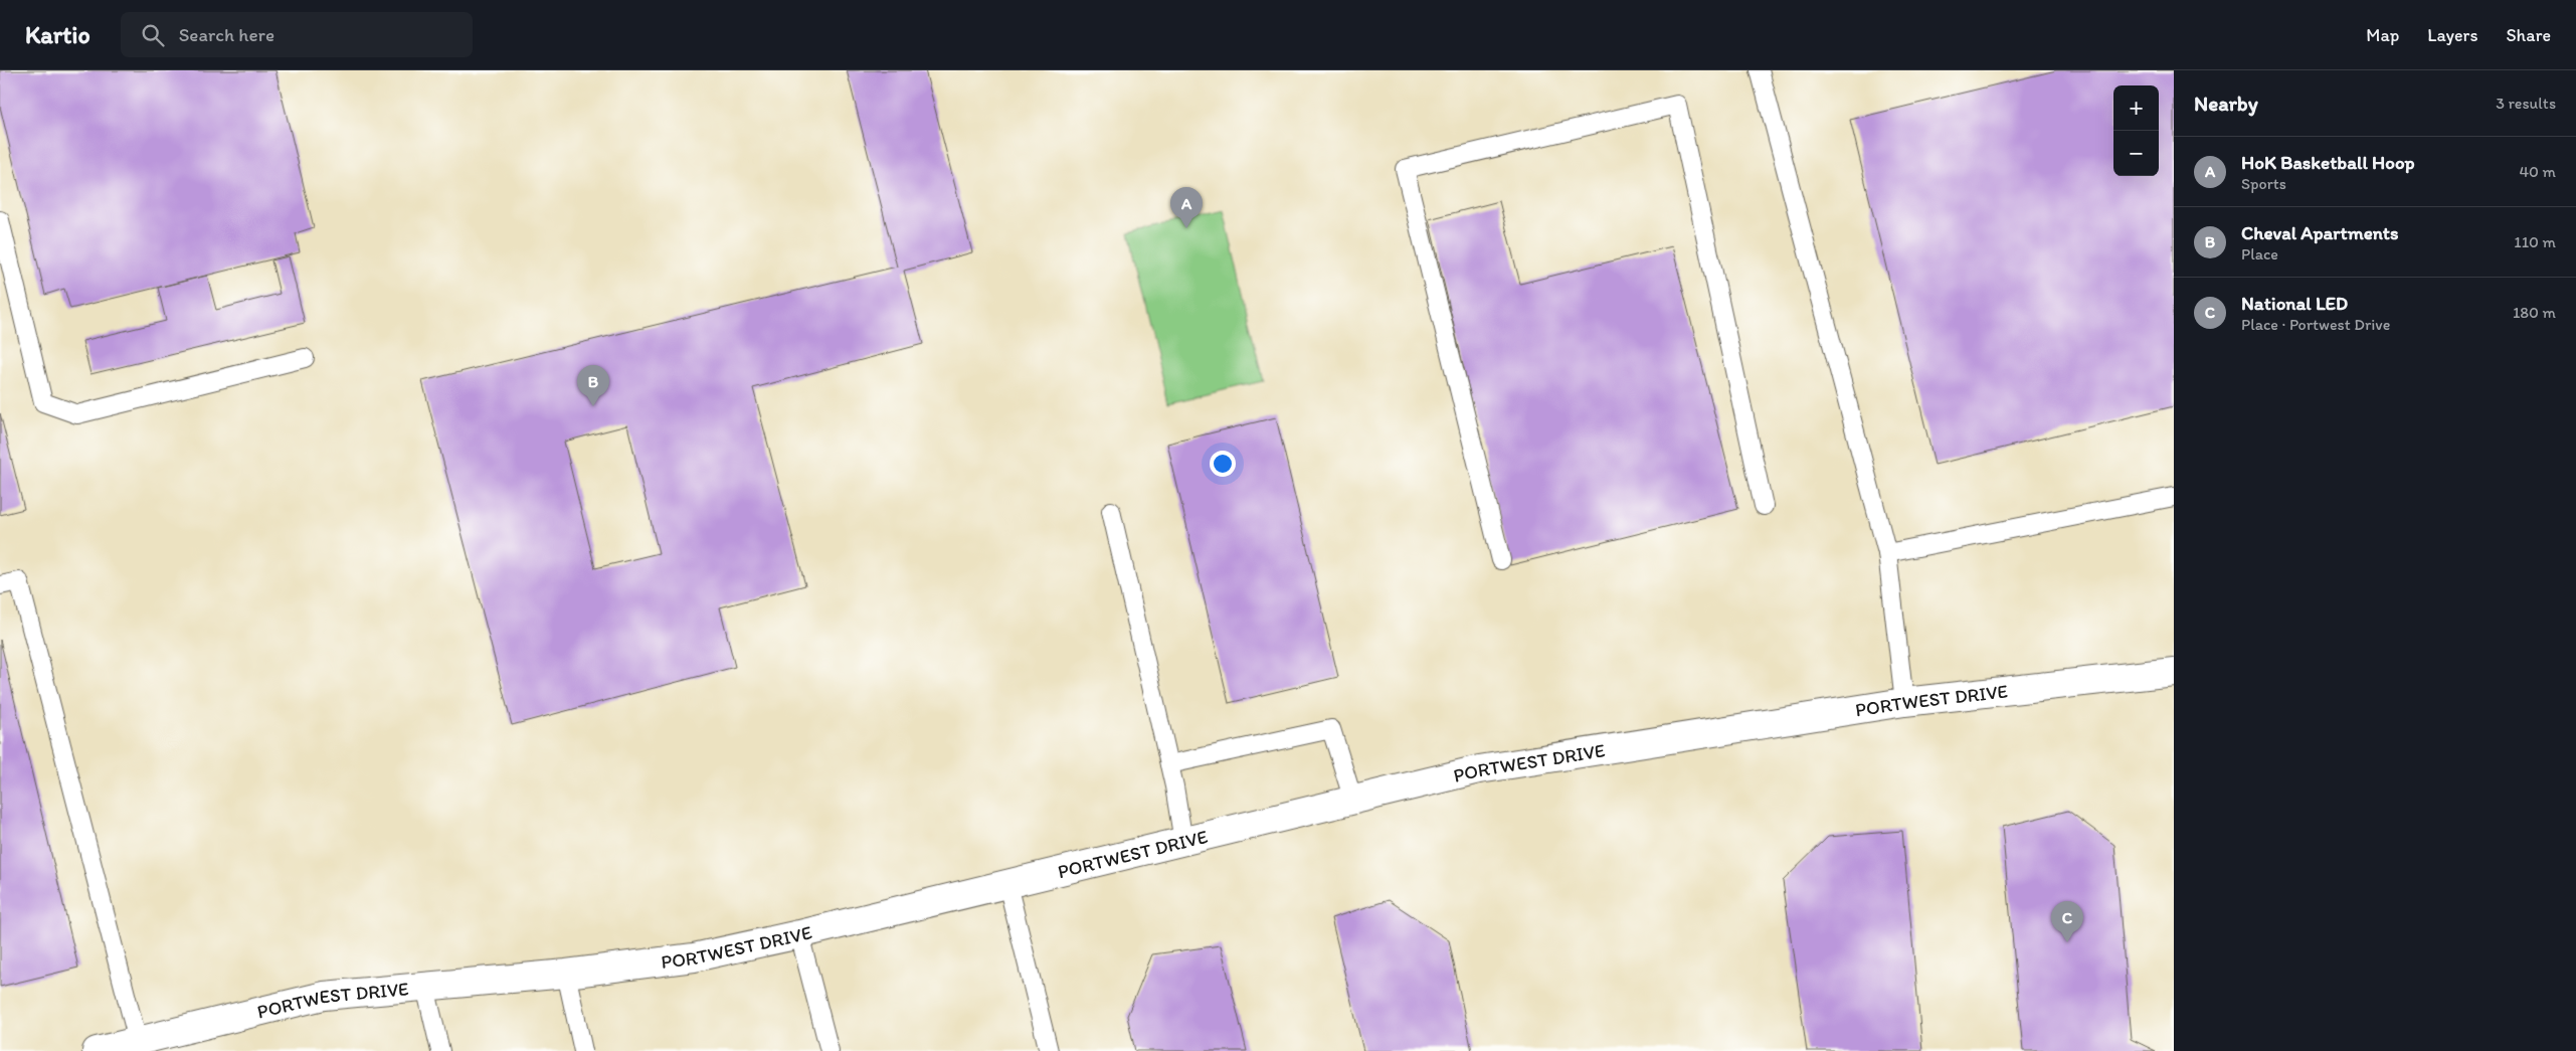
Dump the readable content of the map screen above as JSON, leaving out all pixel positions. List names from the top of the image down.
{
  "streets": {
    "street": ["PORTWEST DRIVE"]
  },
  "page": {
    "header": "Kartio",
    "search": "Search here",
    "nav": ["Map", "Layers", "Share"],
    "heading": ["Nearby", "3 results"],
    "map_buttons": ["+", "−"],
    "list": [
      {
        "mark": "A",
        "name": "HoK Basketball Hoop",
        "note": "Sports",
        "value": "40 m"
      },
      {
        "mark": "B",
        "name": "Cheval Apartments",
        "note": "Place",
        "value": "110 m"
      },
      {
        "mark": "C",
        "name": "National LED",
        "note": "Place · Portwest Drive",
        "value": "180 m"
      }
    ],
    "pins": ["A", "B", "C"]
  }
}
